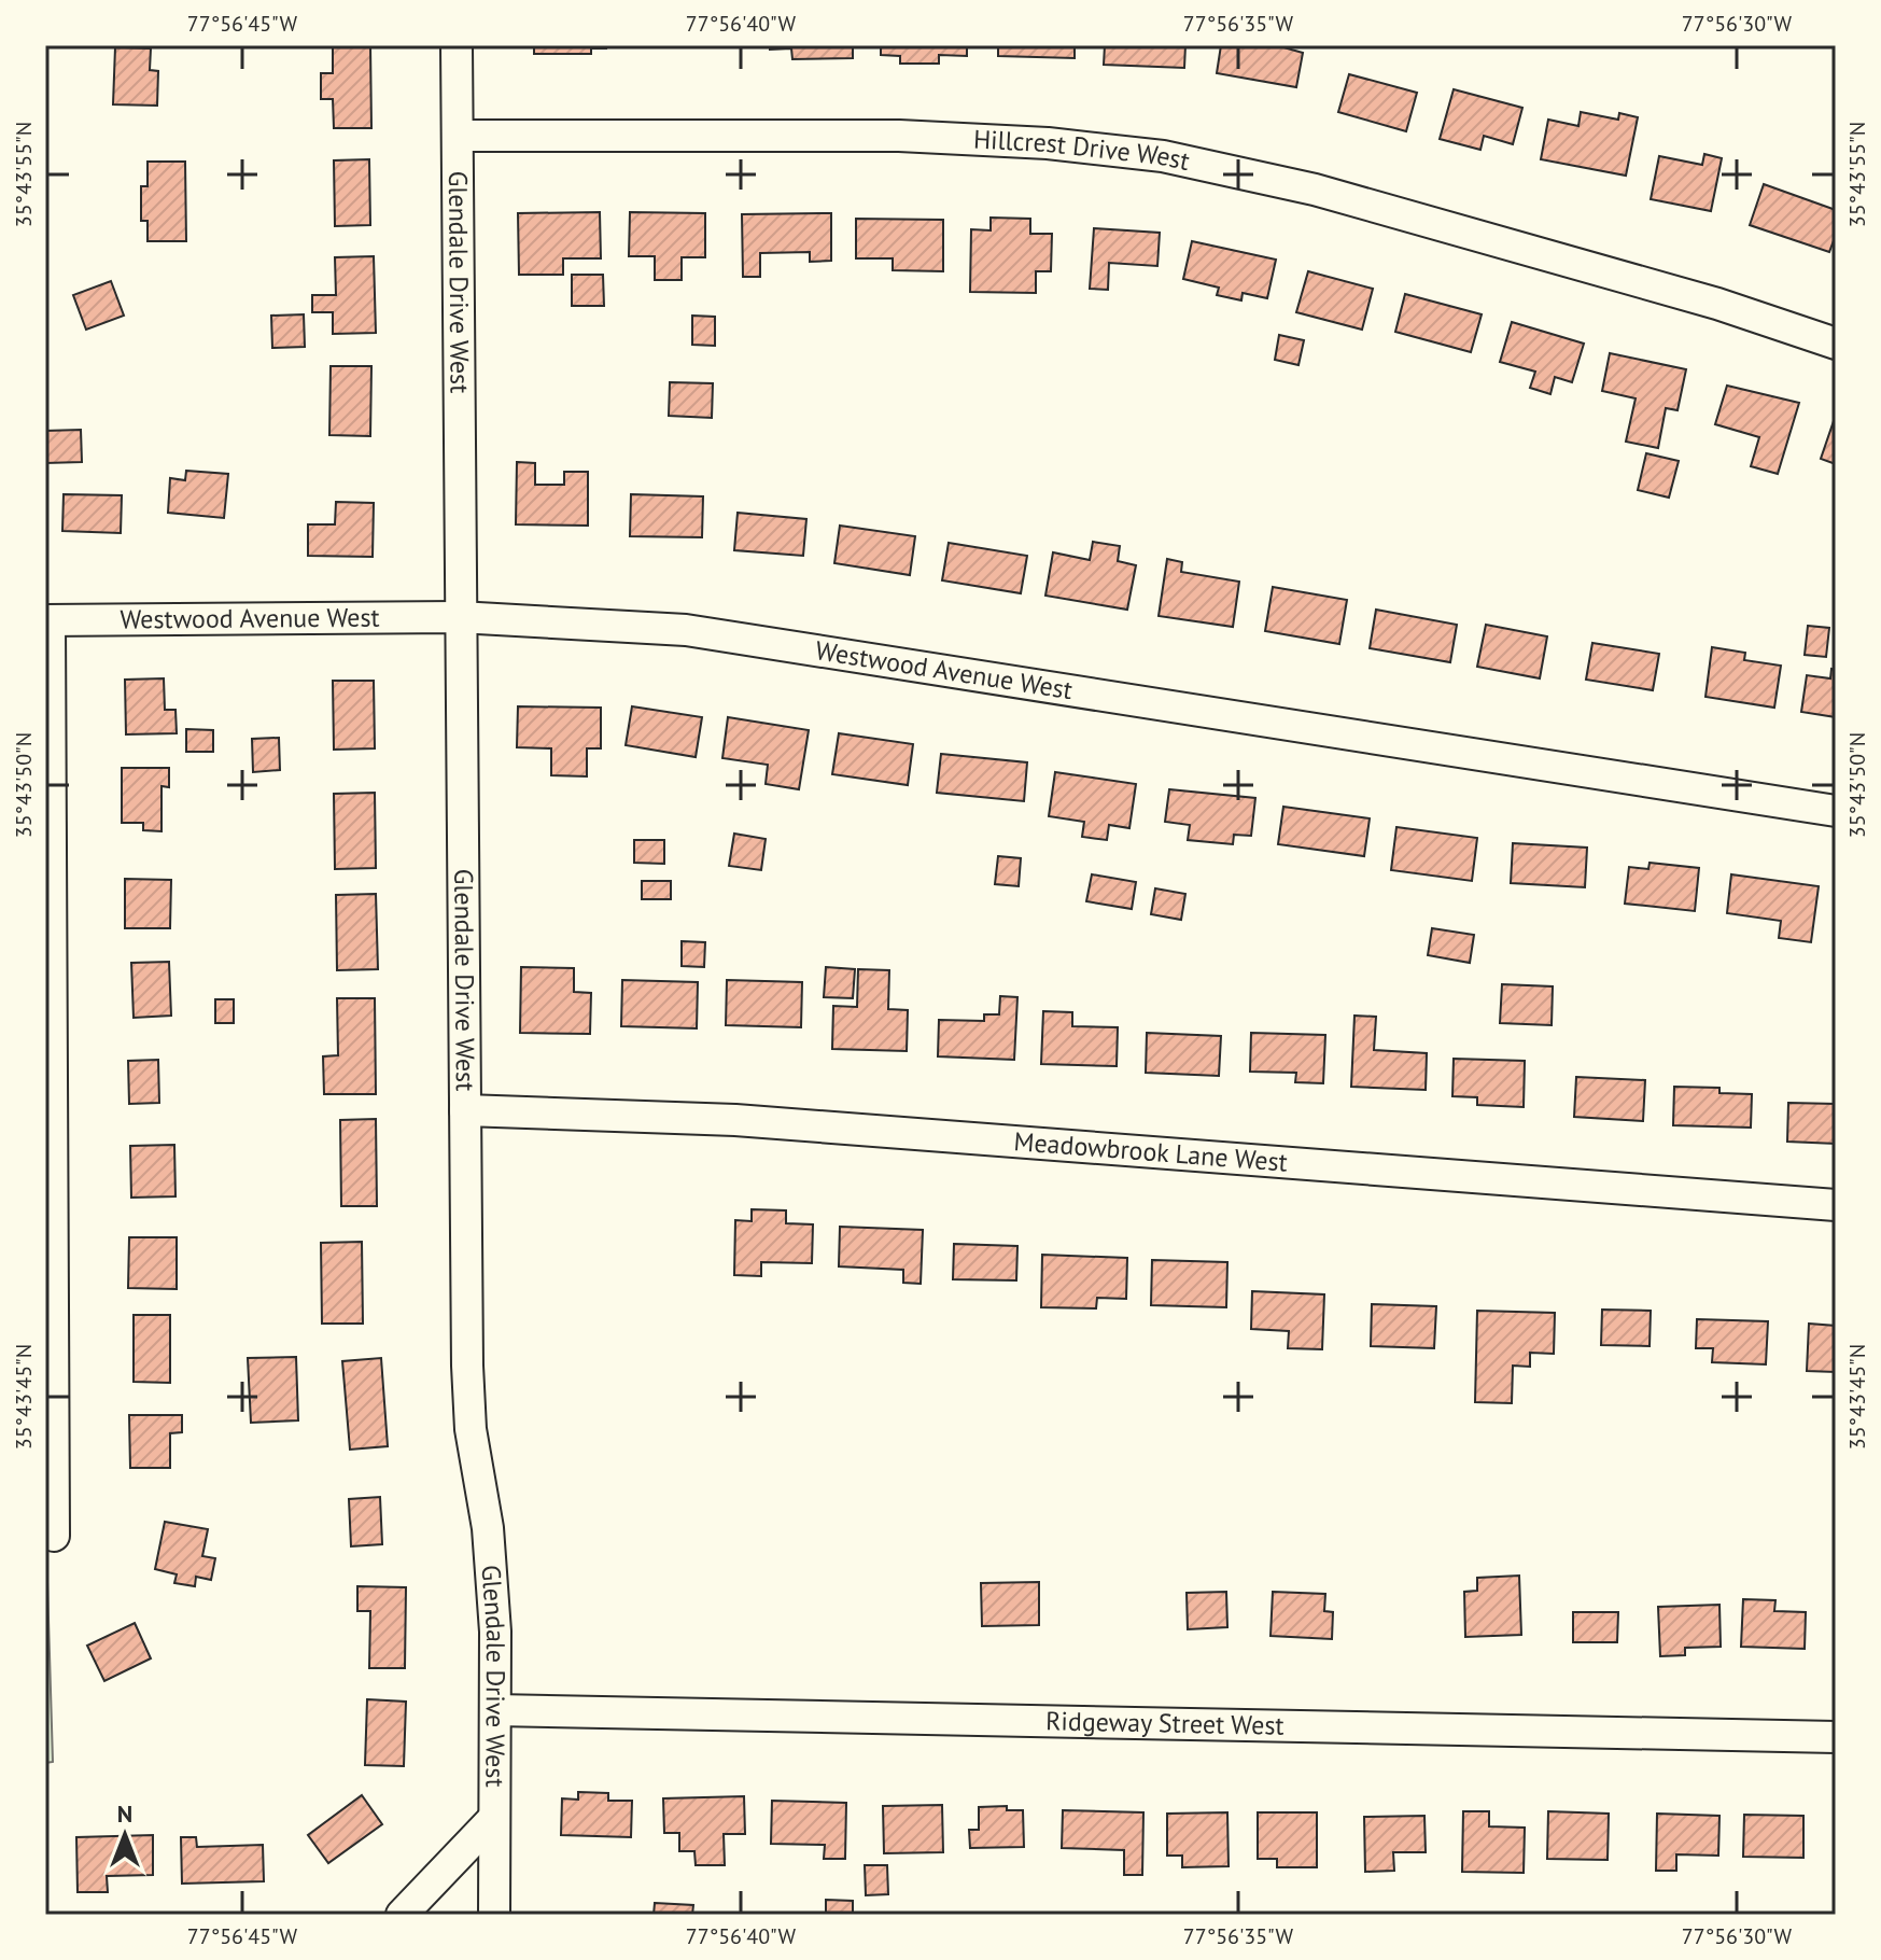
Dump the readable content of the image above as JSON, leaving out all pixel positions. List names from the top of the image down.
{
  "streets": {
    "street": [
      "Hillcrest Drive West",
      "Glendale Drive West",
      "Westwood Avenue West",
      "Meadowbrook Lane West",
      "Ridgeway Street West"
    ]
  },
  "crossings": [
    ["Hillcrest Drive West", "Glendale Drive West"],
    ["Glendale Drive West", "Westwood Avenue West"],
    ["Glendale Drive West", "Meadowbrook Lane West"],
    ["Glendale Drive West", "Ridgeway Street West"]
  ],
  "north": "top",
  "coordinates": [
    "77°56'45\"W",
    "77°56'40\"W",
    "77°56'35\"W",
    "77°56'30\"W",
    "35°43'55\"N",
    "35°43'50\"N",
    "35°43'45\"N"
  ]
}
